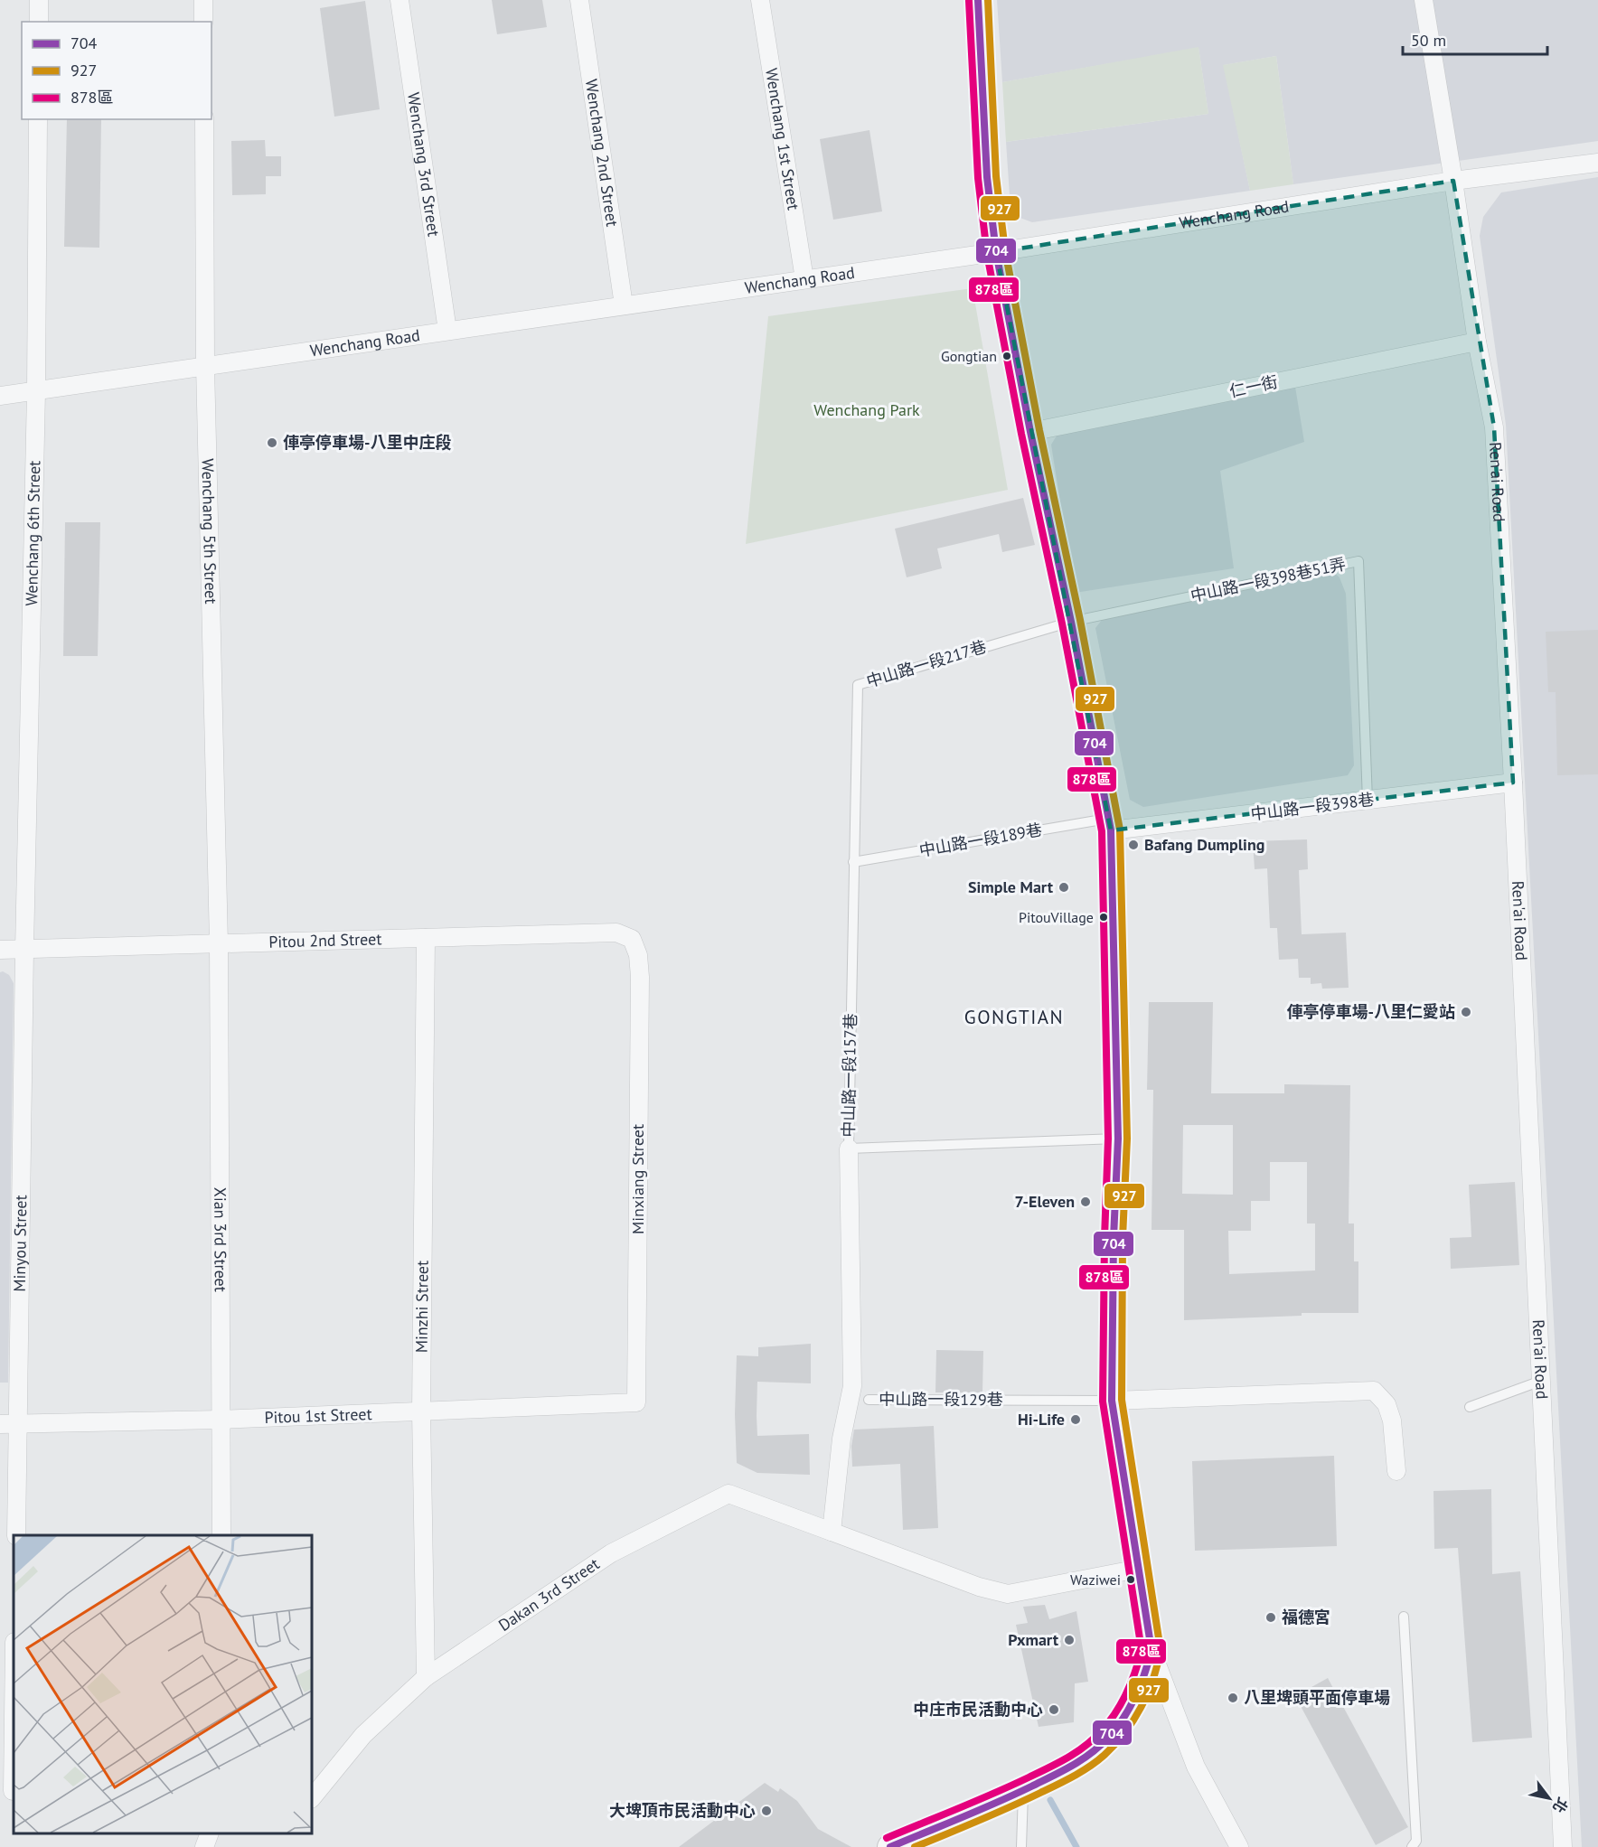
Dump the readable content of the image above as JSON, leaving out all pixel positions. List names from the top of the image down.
{
  "streets": {
    "street": [
      "Wenchang 1st Street",
      "Wenchang 2nd Street",
      "Wenchang 3rd Street",
      "Wenchang Road",
      "仁一街",
      "Ren'ai Road",
      "Wenchang 5th Street",
      "Wenchang 6th Street",
      "中山路一段398巷",
      "Pitou 2nd Street",
      "Minxiang Street",
      "Xian 3rd Street",
      "Minyou Street",
      "Minzhi Street",
      "Pitou 1st Street",
      "Dakan 3rd Street"
    ],
    "lane": [
      "中山路一段398巷51弄",
      "中山路一段217巷",
      "中山路一段189巷",
      "中山路一段157巷",
      "中山路一段129巷"
    ]
  },
  "crossings": [
    ["Wenchang 1st Street", "Wenchang Road"],
    ["Wenchang 2nd Street", "Wenchang Road"],
    ["Wenchang 3rd Street", "Wenchang Road"],
    ["Wenchang Road", "Ren'ai Road"],
    ["Wenchang Road", "Wenchang 5th Street"],
    ["Wenchang Road", "Wenchang 6th Street"],
    ["仁一街", "Ren'ai Road"],
    ["Ren'ai Road", "中山路一段398巷"],
    ["Wenchang 5th Street", "Pitou 2nd Street"],
    ["Wenchang 5th Street", "Xian 3rd Street"],
    ["Wenchang 6th Street", "Pitou 2nd Street"],
    ["Wenchang 6th Street", "Minyou Street"],
    ["中山路一段398巷51弄", "中山路一段217巷"],
    ["中山路一段398巷51弄", "中山路一段398巷"],
    ["中山路一段217巷", "中山路一段189巷"],
    ["中山路一段217巷", "中山路一段157巷"],
    ["中山路一段398巷", "中山路一段189巷"],
    ["中山路一段189巷", "中山路一段157巷"],
    ["Pitou 2nd Street", "Minxiang Street"],
    ["Pitou 2nd Street", "Xian 3rd Street"],
    ["Pitou 2nd Street", "Minyou Street"],
    ["Pitou 2nd Street", "Minzhi Street"],
    ["Minxiang Street", "Pitou 1st Street"],
    ["Xian 3rd Street", "Pitou 1st Street"],
    ["Minyou Street", "Pitou 1st Street"],
    ["Minzhi Street", "Pitou 1st Street"],
    ["Minzhi Street", "Dakan 3rd Street"]
  ],
  "districts": ["GONGTIAN"],
  "parks": ["Wenchang Park"],
  "places": [
    "Gongtian",
    "俥亭停車場-八里中庄段",
    "Bafang Dumpling",
    "Simple Mart",
    "PitouVillage",
    "俥亭停車場-八里仁愛站",
    "7-Eleven",
    "Hi-Life",
    "Waziwei",
    "福德宮",
    "Pxmart",
    "八里埤頭平面停車場",
    "中庄市民活動中心",
    "大埤頂市民活動中心"
  ],
  "lines": ["transit line 704", "transit line 927", "transit line 878區"],
  "legend": ["704", "927", "878區"],
  "scale_bar": "50 m",
  "north": "bottom right"
}
